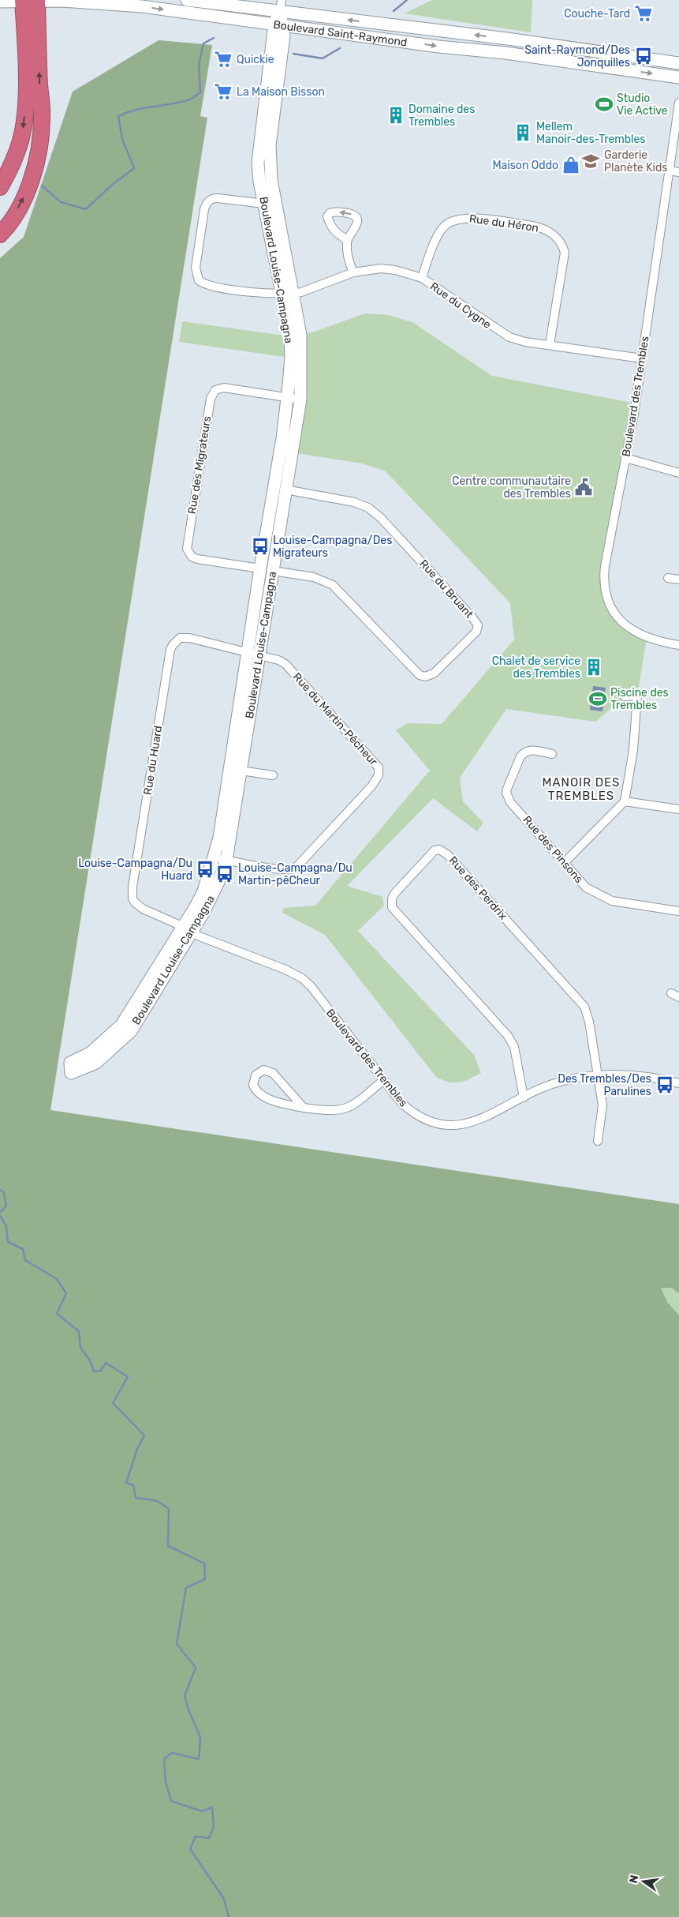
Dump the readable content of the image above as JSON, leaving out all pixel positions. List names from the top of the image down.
{
  "streets": {
    "street": [
      "Boulevard Saint-Raymond",
      "Rue du Héron",
      "Boulevard Louise-Campagna",
      "Rue du Cygne",
      "Boulevard des Trembles",
      "Rue des Migrateurs",
      "Rue du Bruant",
      "Rue du Martin-Pêcheur",
      "Rue du Huard",
      "Rue des Pinsons",
      "Rue des Perdrix"
    ]
  },
  "crossings": [
    ["Boulevard Saint-Raymond", "Boulevard Louise-Campagna"],
    ["Rue du Héron", "Rue du Cygne"],
    ["Boulevard Louise-Campagna", "Rue du Cygne"],
    ["Boulevard Louise-Campagna", "Boulevard des Trembles"],
    ["Boulevard Louise-Campagna", "Rue des Migrateurs"],
    ["Boulevard Louise-Campagna", "Rue du Bruant"],
    ["Boulevard Louise-Campagna", "Rue du Martin-Pêcheur"],
    ["Boulevard Louise-Campagna", "Rue du Huard"],
    ["Rue du Cygne", "Boulevard des Trembles"],
    ["Boulevard des Trembles", "Rue du Huard"],
    ["Boulevard des Trembles", "Rue des Perdrix"],
    ["Rue du Martin-Pêcheur", "Rue du Huard"]
  ],
  "districts": ["MANOIR DES TREMBLES"],
  "places": {
    "supermarket": ["Couche-Tard", "Quickie", "La Maison Bisson"],
    "bus stop": [
      "Saint-Raymond/Des Jonquilles",
      "Louise-Campagna/Des Migrateurs",
      "Louise-Campagna/Du Huard",
      "Louise-Campagna/Du Martin-pêCheur",
      "Des Trembles/Des Parulines"
    ],
    "sports": ["Studio Vie Active", "Piscine des Trembles"],
    "building": ["Domaine des Trembles", "Mellem Manoir-des-Trembles", "Chalet de service des Trembles"],
    "school or university": ["Garderie Planète Kids"],
    "shop": ["Maison Oddo"],
    "public building": ["Centre communautaire des Trembles"]
  },
  "north": "left"
}
